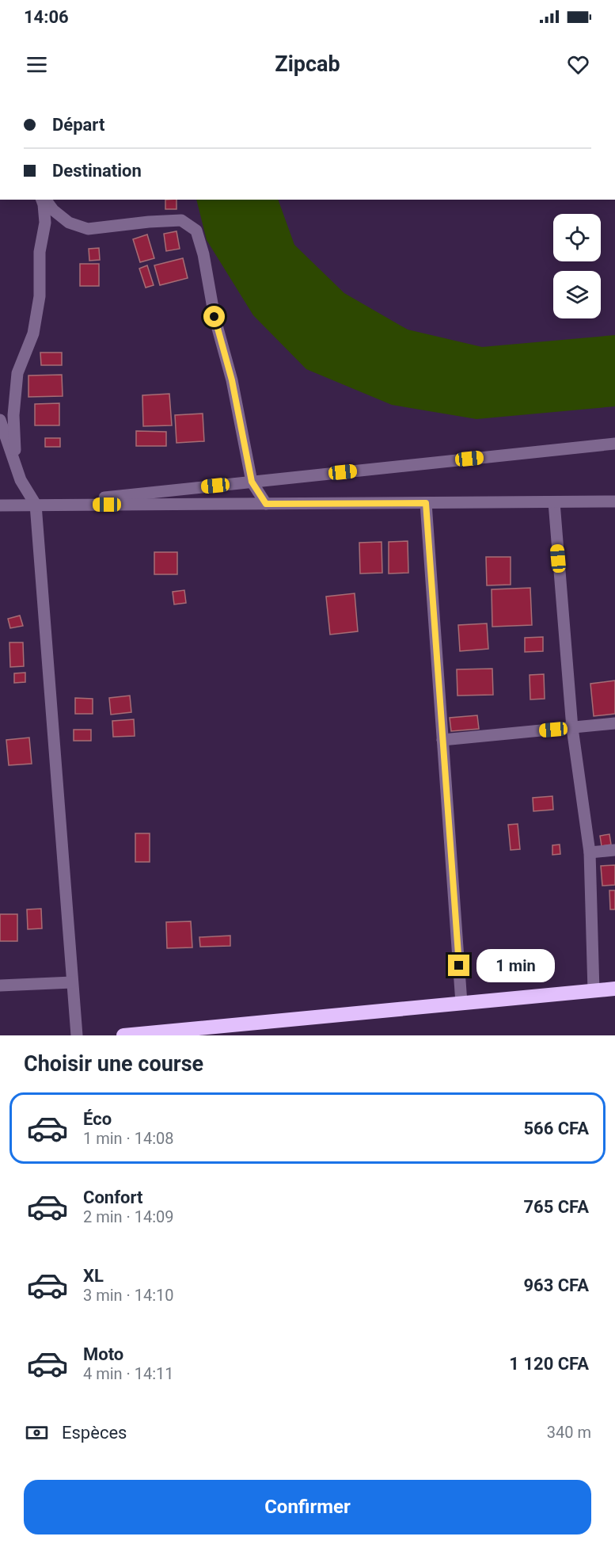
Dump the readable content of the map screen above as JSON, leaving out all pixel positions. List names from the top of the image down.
{
  "page": {
    "status": "14:06",
    "header": "Zipcab",
    "banner": ["Départ", "Destination"],
    "bubble": "1 min",
    "heading": "Choisir une course",
    "list": [
      {
        "name": "Éco",
        "note": "1 min · 14:08",
        "value": "566 CFA"
      },
      {
        "name": "Confort",
        "note": "2 min · 14:09",
        "value": "765 CFA"
      },
      {
        "name": "XL",
        "note": "3 min · 14:10",
        "value": "963 CFA"
      },
      {
        "name": "Moto",
        "note": "4 min · 14:11",
        "value": "1 120 CFA"
      }
    ],
    "pay": ["Espèces", "340 m"],
    "buttons": "Confirmer"
  }
}
